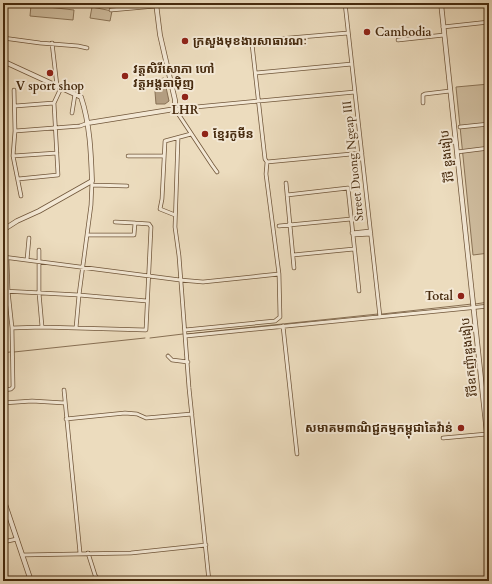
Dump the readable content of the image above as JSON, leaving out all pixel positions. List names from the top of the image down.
{
  "streets": {
    "street": ["វិថី ឌួងងៀប", "Street Duong Ngeap III", "វិថីឧកញ៉ាឌួងងៀប"]
  },
  "crossings": [
    ["វិថី ឌួងងៀប", "វិថីឧកញ៉ាឌួងងៀប"]
  ],
  "places": [
    "Cambodia",
    "ក្រសួងមុខងារសាធារណៈ",
    "V sport shop",
    "វត្តសិរីសោភា ហៅ វត្តអង្តតាម៉ិញ",
    "LHR",
    "ខ្មែរកូមីន",
    "Total",
    "សមាគមពាណិជ្ជកម្មកម្ពុជាតៃវ៉ាន់"
  ]
}
